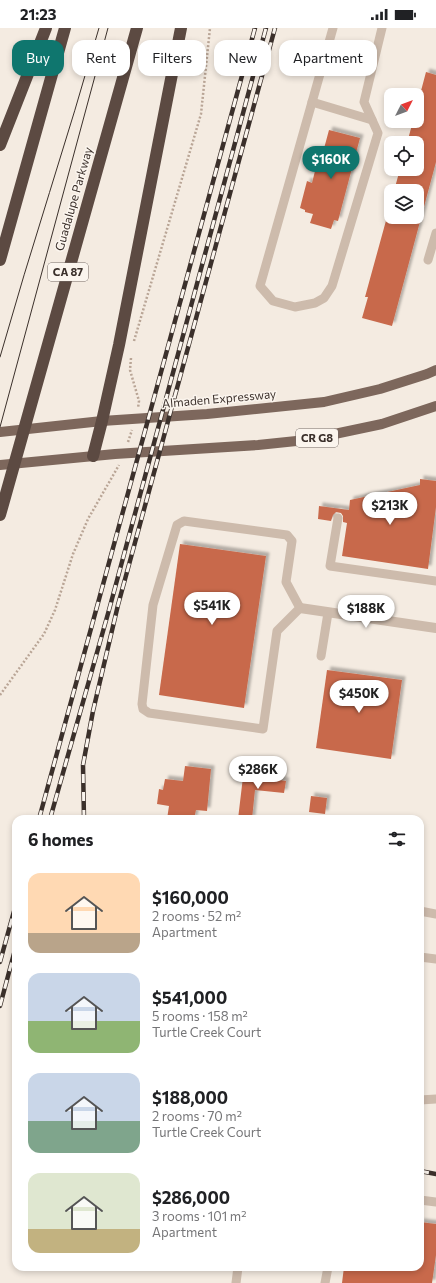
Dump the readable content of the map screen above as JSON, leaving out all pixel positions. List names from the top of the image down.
{
  "streets": {
    "highway": ["Guadalupe Parkway", "CA 87"],
    "main road": ["Almaden Expressway", "CR G8"]
  },
  "north": "top right",
  "page": {
    "status": "21:23",
    "chip": [
      "Buy",
      "Rent",
      "Filters",
      "New",
      "Apartment"
    ],
    "price": [
      "$160K",
      "$213K",
      "$541K",
      "$188K",
      "$450K",
      "$286K"
    ],
    "heading": "6 homes",
    "list": [
      {
        "name": "$160,000",
        "note": "2 rooms · 52 m² · Apartment"
      },
      {
        "name": "$541,000",
        "note": "5 rooms · 158 m² · Turtle Creek Court"
      },
      {
        "name": "$188,000",
        "note": "2 rooms · 70 m² · Turtle Creek Court"
      },
      {
        "name": "$286,000",
        "note": "3 rooms · 101 m² · Apartment"
      }
    ]
  }
}
